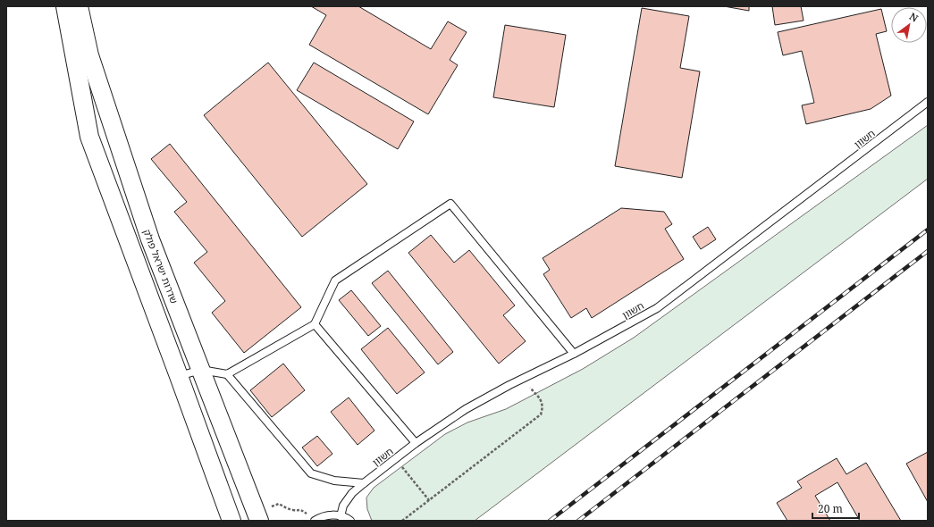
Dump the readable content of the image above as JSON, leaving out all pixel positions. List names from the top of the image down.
{
  "streets": {
    "street": ["שדרות ישראל פולק"],
    "lane": ["חשוון"]
  },
  "scale_bar": "20 m",
  "north": "top right"
}
